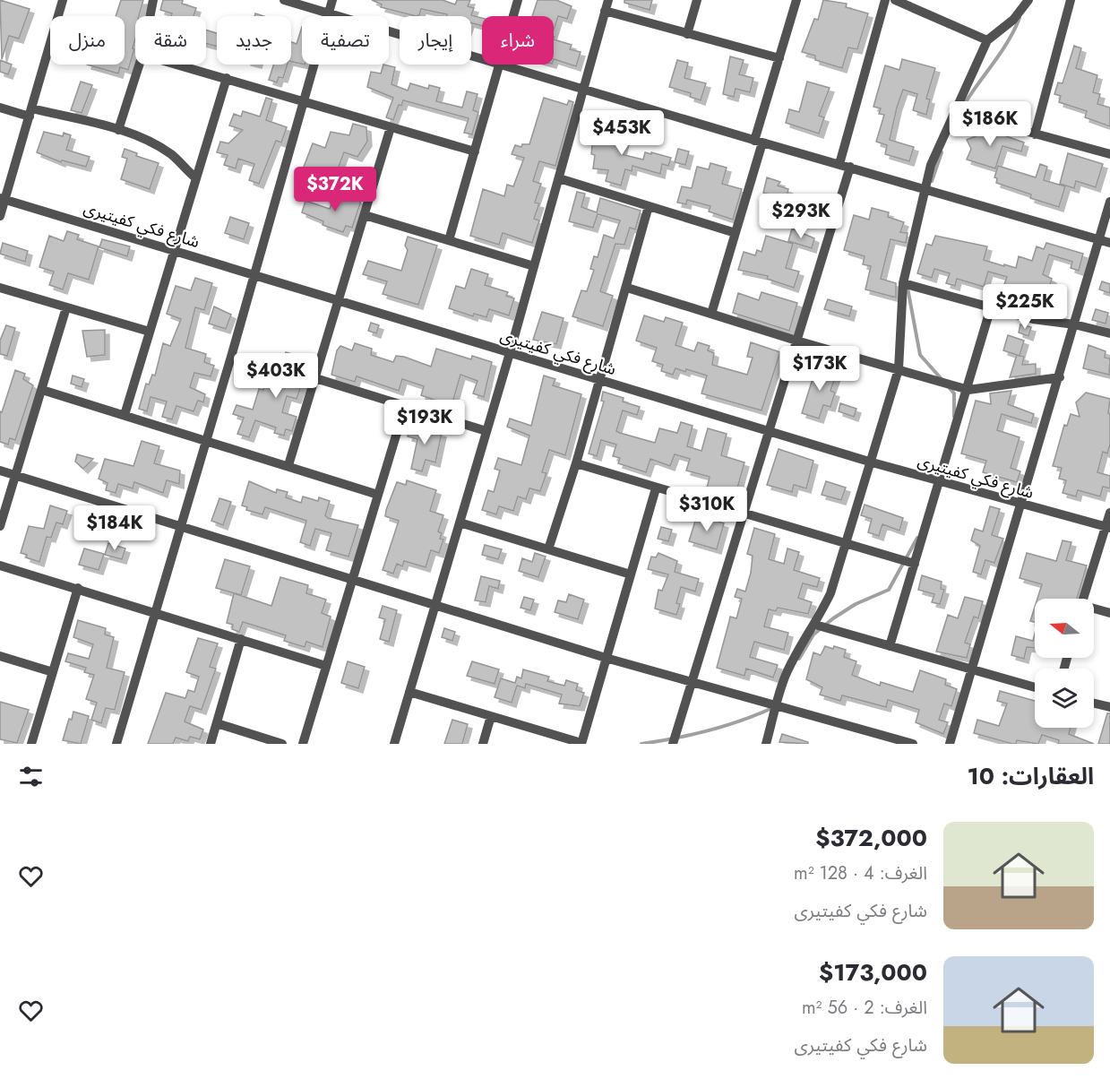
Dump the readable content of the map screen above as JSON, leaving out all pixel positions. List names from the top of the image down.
{
  "streets": {
    "street": ["شارع فكي كفيتيرى"]
  },
  "north": "left",
  "page": {
    "chip": [
      "شراء",
      "إيجار",
      "تصفية",
      "جديد",
      "شقة",
      "منزل"
    ],
    "price": [
      "$186K",
      "$453K",
      "$372K",
      "$293K",
      "$225K",
      "$173K",
      "$403K",
      "$193K",
      "$310K",
      "$184K"
    ],
    "heading": "العقارات: 10",
    "list": [
      {
        "name": "$372,000",
        "note": "الغرف: 4 · 128 m² · شارع فكي كفيتيرى"
      },
      {
        "name": "$173,000",
        "note": "الغرف: 2 · 56 m² · شارع فكي كفيتيرى"
      }
    ]
  }
}
